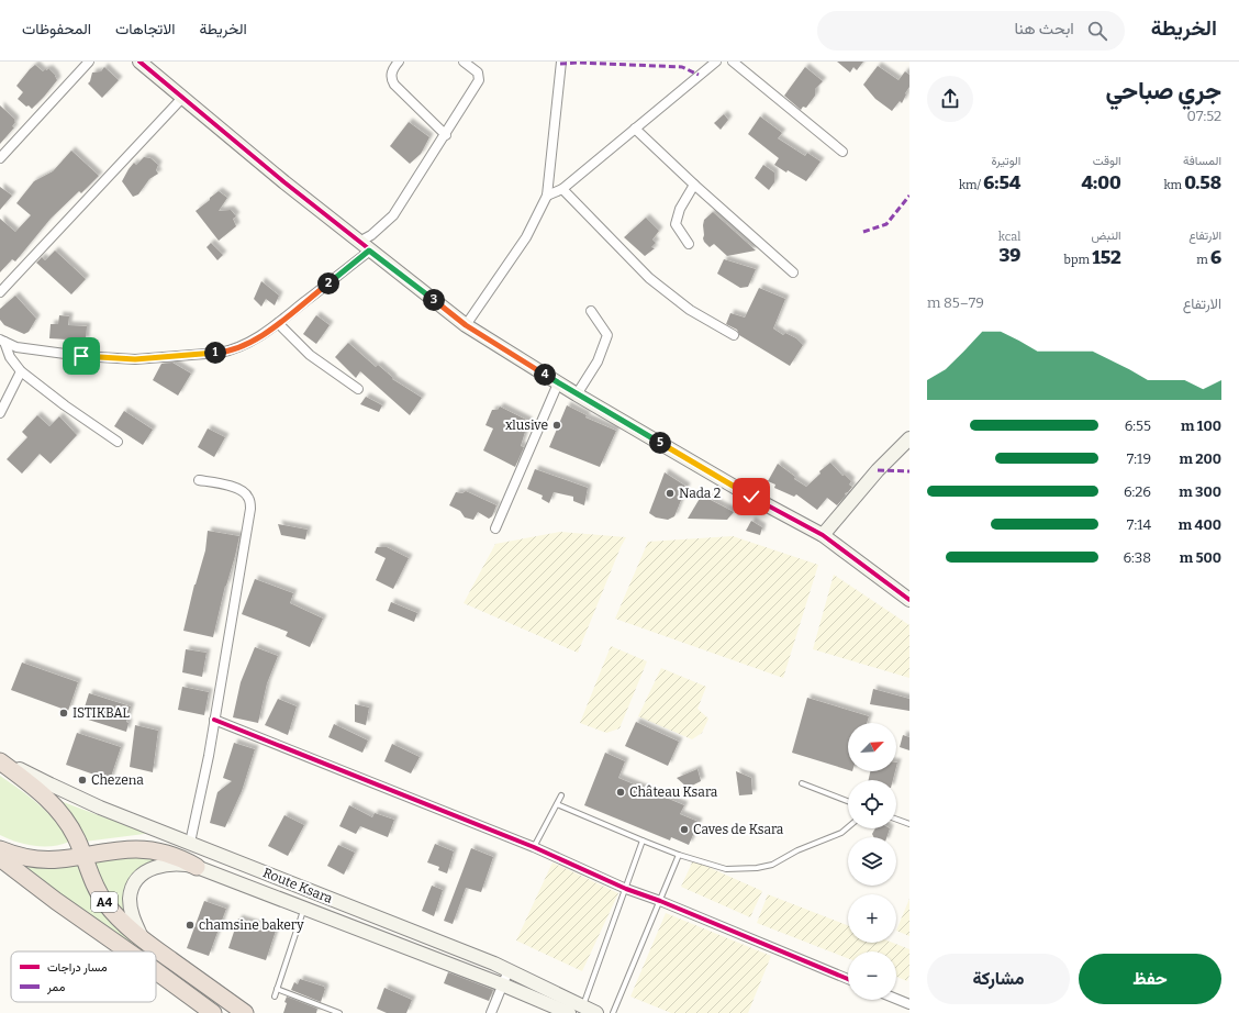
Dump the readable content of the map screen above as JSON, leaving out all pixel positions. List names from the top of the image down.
{
  "streets": {
    "highway": ["A4"],
    "main road": ["Route Ksara"]
  },
  "crossings": [
    ["Route Ksara", "A4"]
  ],
  "places": [
    "xlusive",
    "Nada 2",
    "ISTIKBAL",
    "Chezena",
    "Château Ksara",
    "Caves de Ksara",
    "chamsine bakery"
  ],
  "legend": ["مسار دراجات", "ممر"],
  "north": "top right",
  "page": {
    "header": "الخريطة",
    "search": "ابحث هنا",
    "nav": ["الخريطة", "الاتجاهات", "المحفوظات"],
    "heading": ["جري صباحي", "07:52"],
    "stats": [
      ["المسافة", "0.58 km"],
      ["الوقت", "4:00"],
      ["الوتيرة", "6:54 /km"],
      ["الارتفاع", "6 m"],
      ["النبض", "152 bpm"],
      ["kcal", "39"]
    ],
    "pins": [
      "2",
      "3",
      "1",
      "4",
      "5"
    ],
    "chart": ["الارتفاع", "79–85 m"],
    "list": [
      {
        "name": "100 m",
        "note": "6:55"
      },
      {
        "name": "200 m",
        "note": "7:19"
      },
      {
        "name": "300 m",
        "note": "6:26"
      },
      {
        "name": "400 m",
        "note": "7:14"
      },
      {
        "name": "500 m",
        "note": "6:38"
      }
    ],
    "map_buttons": ["+", "−"],
    "buttons": ["حفظ", "مشاركة"]
  }
}
